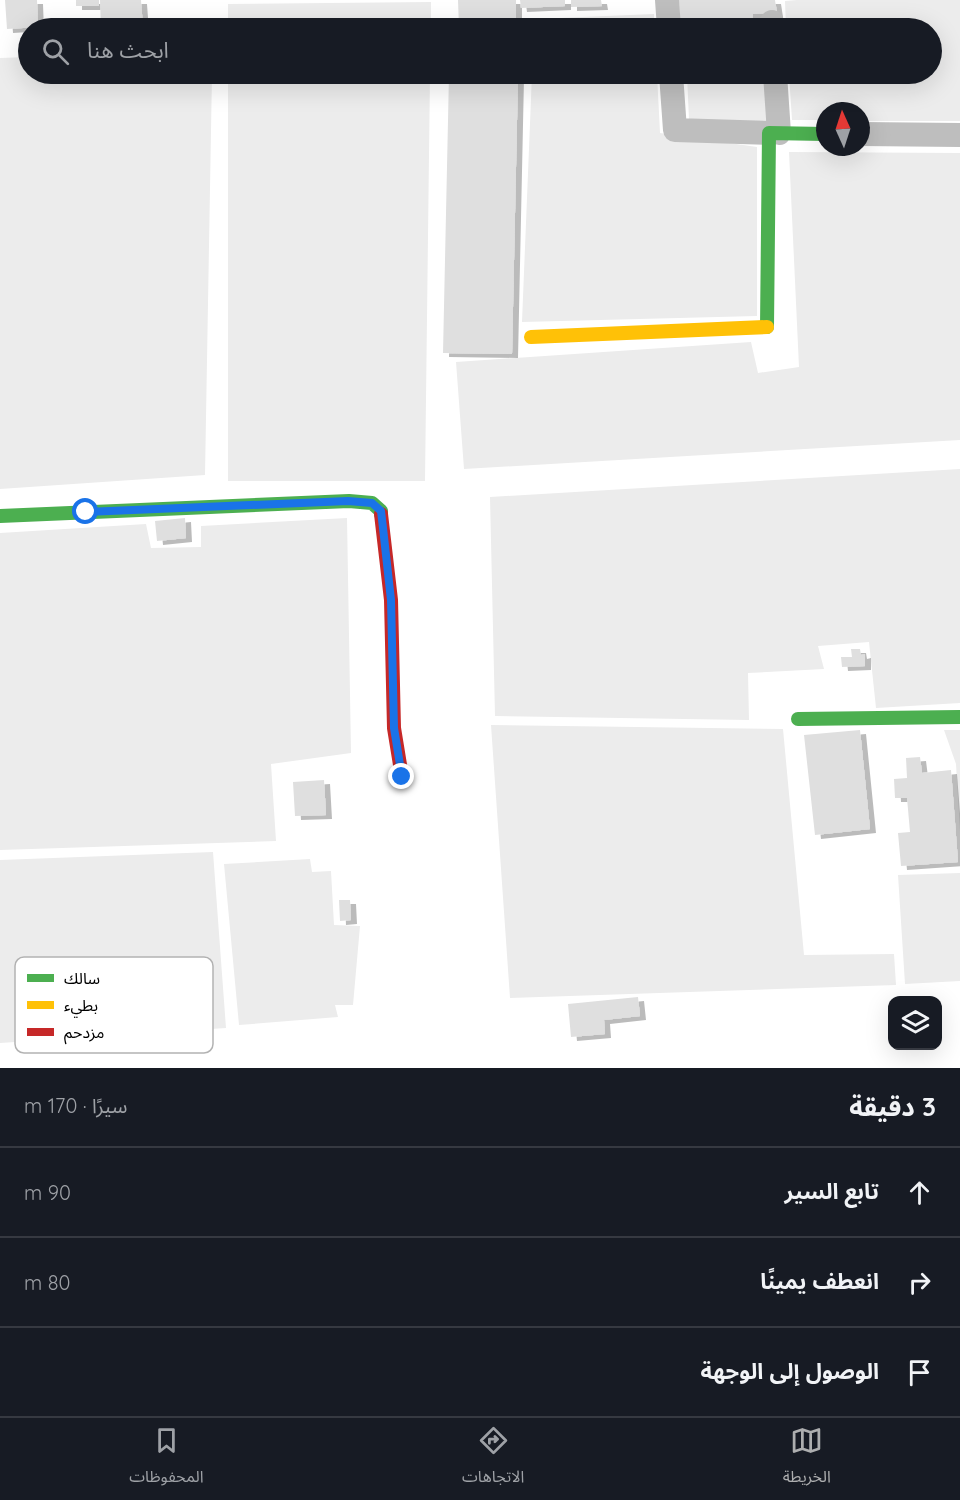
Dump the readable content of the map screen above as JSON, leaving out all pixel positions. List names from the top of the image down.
{
  "legend": ["سالك", "بطيء", "مزدحم"],
  "north": "top",
  "page": {
    "search": "ابحث هنا",
    "heading": ["3 دقيقة", "سيرًا · 170 m"],
    "list": [
      ["تابع السير", "90 m"],
      ["انعطف يمينًا", "80 m"],
      "الوصول إلى الوجهة"
    ],
    "nav": ["الخريطة", "الاتجاهات", "المحفوظات"]
  }
}
